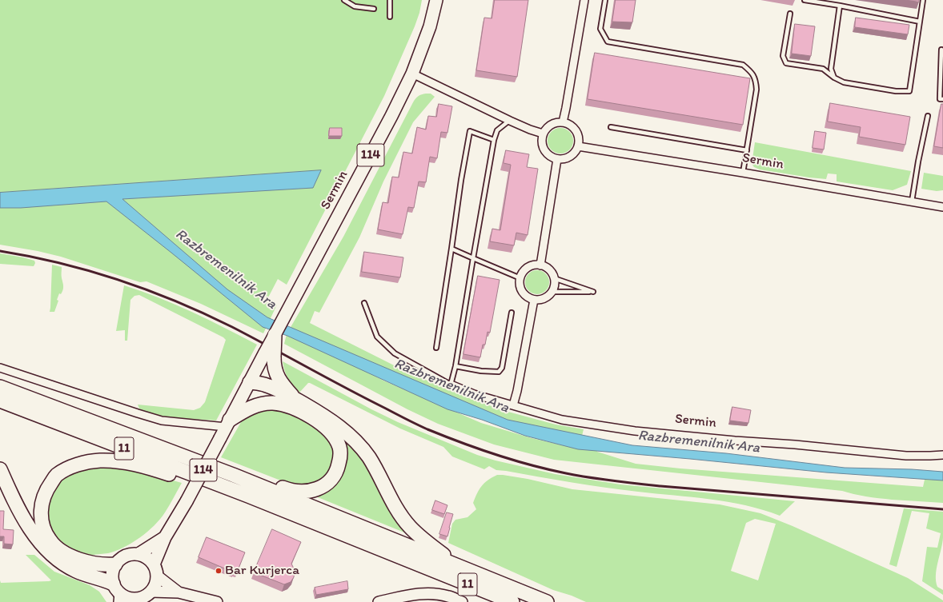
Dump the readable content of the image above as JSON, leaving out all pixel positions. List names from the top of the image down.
{
  "streets": {
    "highway": ["11"],
    "main road": ["114", "Sermin"]
  },
  "water": ["Razbremenilnik Ara"],
  "places": ["Bar Kurjerca"]
}
